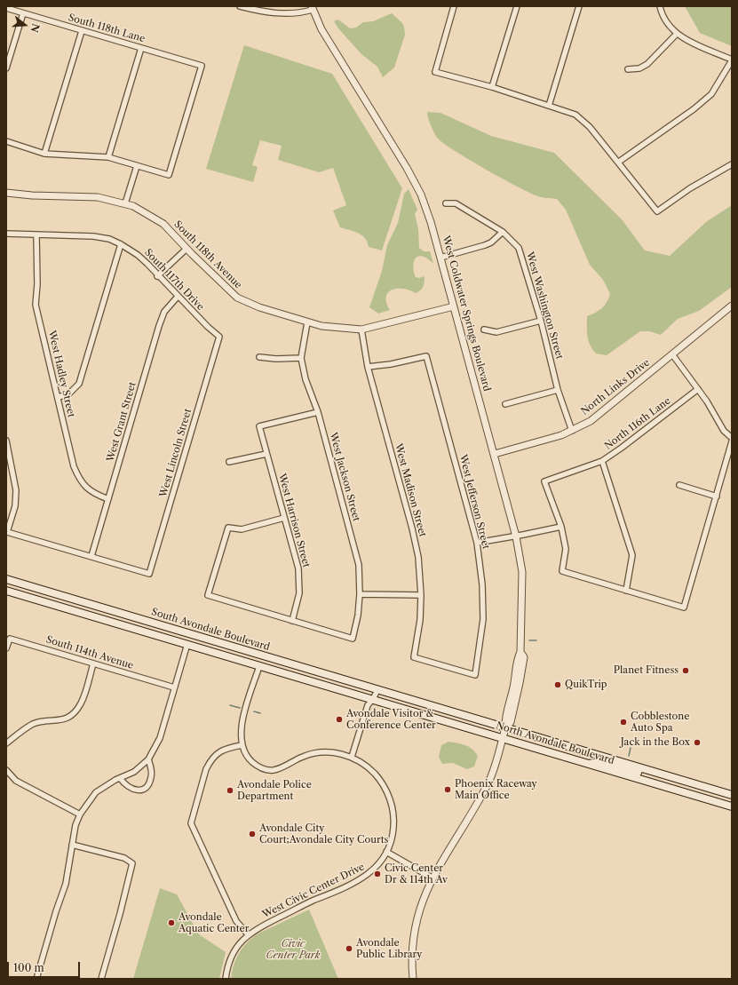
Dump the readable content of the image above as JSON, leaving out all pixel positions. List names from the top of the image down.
{
  "streets": {
    "main road": ["South Avondale Boulevard", "North Avondale Boulevard"],
    "street": [
      "South 118th Lane",
      "South 118th Avenue",
      "South 117th Drive",
      "West Washington Street",
      "West Coldwater Springs Boulevard",
      "West Hadley Street",
      "North Links Drive",
      "West Grant Street",
      "North 116th Lane",
      "West Lincoln Street",
      "West Jackson Street",
      "West Madison Street",
      "West Jefferson Street",
      "West Harrison Street",
      "South 114th Avenue",
      "West Civic Center Drive"
    ]
  },
  "crossings": [
    ["South 118th Avenue", "West Coldwater Springs Boulevard"],
    ["South 118th Avenue", "West Jackson Street"],
    ["South 118th Avenue", "West Madison Street"],
    ["South 117th Drive", "West Hadley Street"],
    ["South 117th Drive", "West Grant Street"],
    ["South 117th Drive", "West Lincoln Street"],
    ["West Washington Street", "North Links Drive"],
    ["West Coldwater Springs Boulevard", "North Links Drive"],
    ["West Coldwater Springs Boulevard", "North Avondale Boulevard"],
    ["West Hadley Street", "West Grant Street"],
    ["West Grant Street", "West Lincoln Street"],
    ["West Jackson Street", "West Harrison Street"],
    ["West Madison Street", "West Jefferson Street"],
    ["South Avondale Boulevard", "North Avondale Boulevard"],
    ["South Avondale Boulevard", "West Civic Center Drive"]
  ],
  "parks": ["Civic Center Park"],
  "places": [
    "Planet Fitness",
    "QuikTrip",
    "Avondale Visitor & Conference Center",
    "Cobblestone Auto Spa",
    "Jack in the Box",
    "Phoenix Raceway Main Office",
    "Avondale Police Department",
    "Avondale City Court;Avondale City Courts",
    "Civic Center Dr & 114th Av",
    "Avondale Aquatic Center",
    "Avondale Public Library"
  ],
  "scale_bar": "100 m",
  "north": "right"
}
